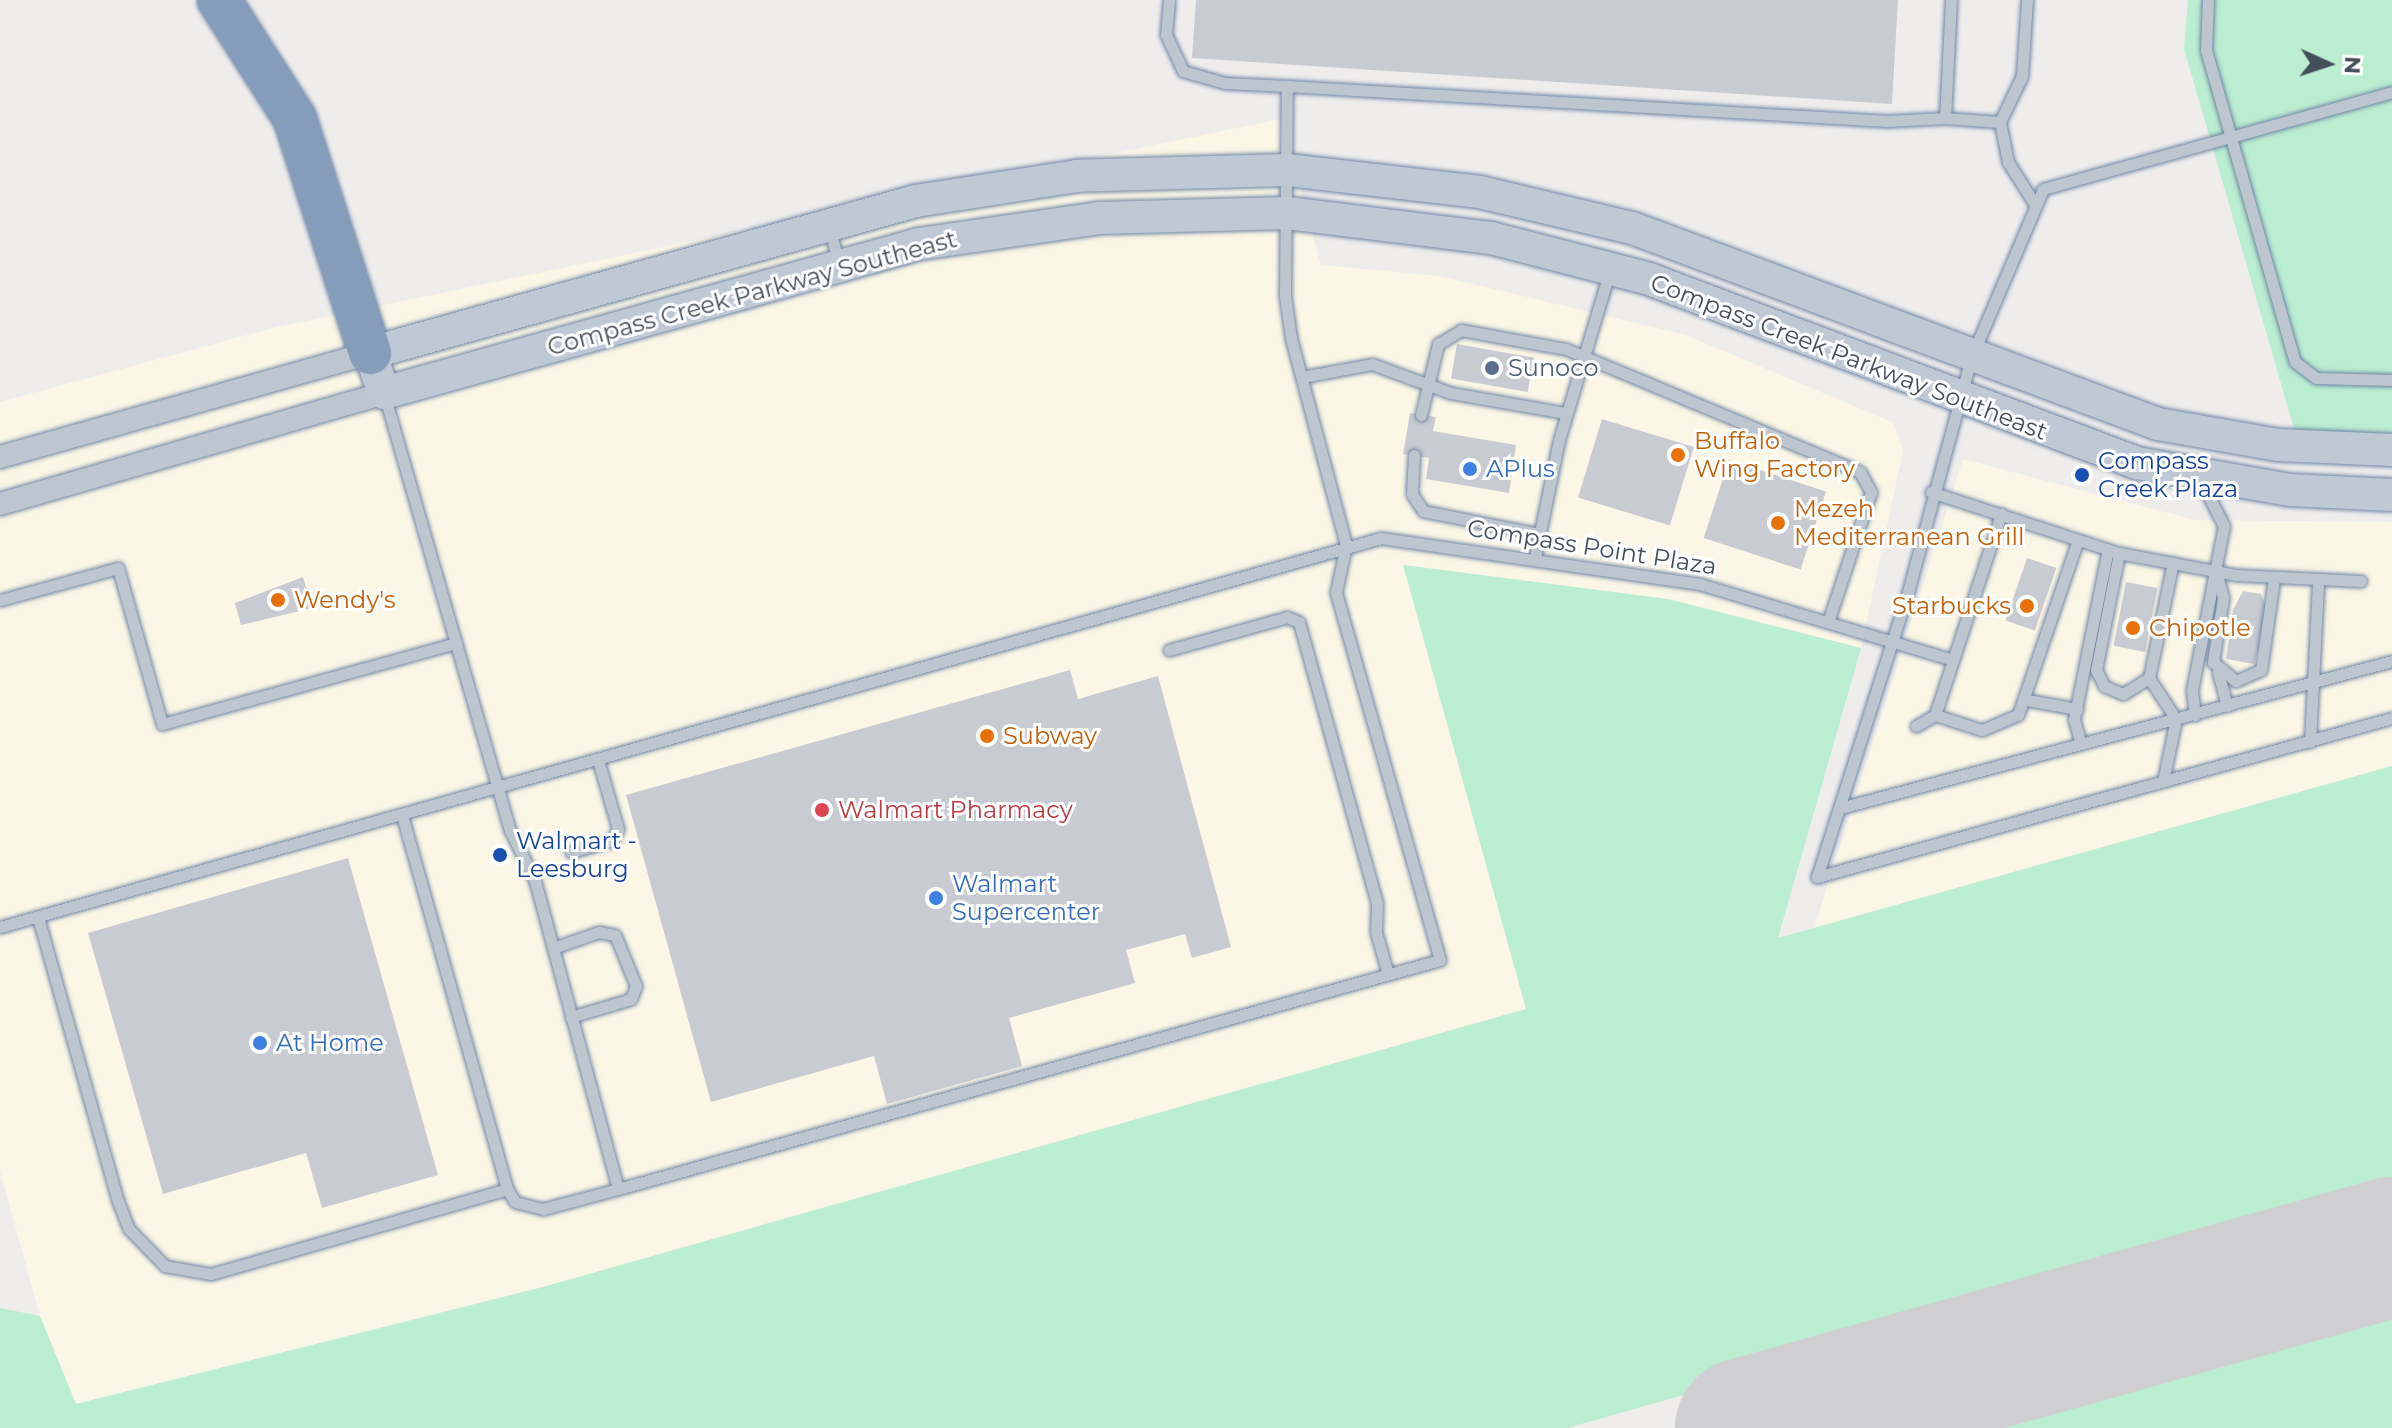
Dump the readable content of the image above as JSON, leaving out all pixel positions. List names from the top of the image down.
{
  "streets": {
    "street": ["Compass Creek Parkway Southeast"],
    "lane": ["Compass Point Plaza"]
  },
  "places": [
    "Sunoco",
    "Buffalo Wing Factory",
    "APlus",
    "Compass Creek Plaza",
    "Mezeh Mediterranean Grill",
    "Wendy's",
    "Starbucks",
    "Chipotle",
    "Subway",
    "Walmart Pharmacy",
    "Walmart - Leesburg",
    "Walmart Supercenter",
    "At Home"
  ],
  "north": "right"
}
